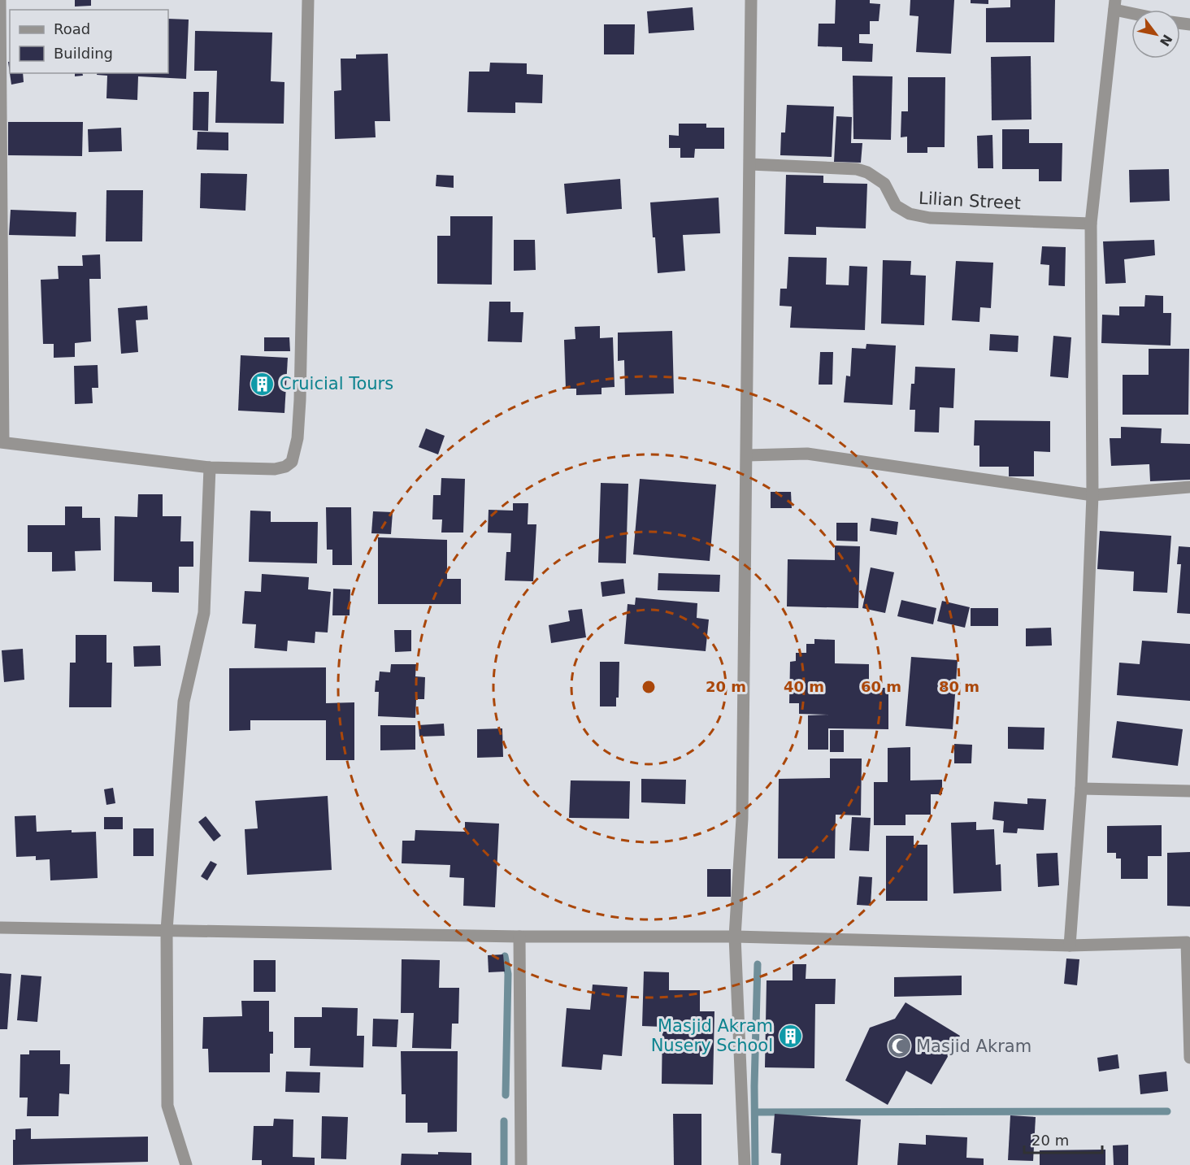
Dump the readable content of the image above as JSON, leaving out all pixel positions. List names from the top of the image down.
{
  "streets": {
    "street": ["Lilian Street"]
  },
  "places": {
    "building": ["Cruicial Tours", "Masjid Akram Nusery School"],
    "mosque": ["Masjid Akram"]
  },
  "legend": ["Road", "Building"],
  "scale_bar": "20 m",
  "north": "bottom right",
  "rings": [
    "20 m",
    "40 m",
    "60 m",
    "80 m"
  ]
}
